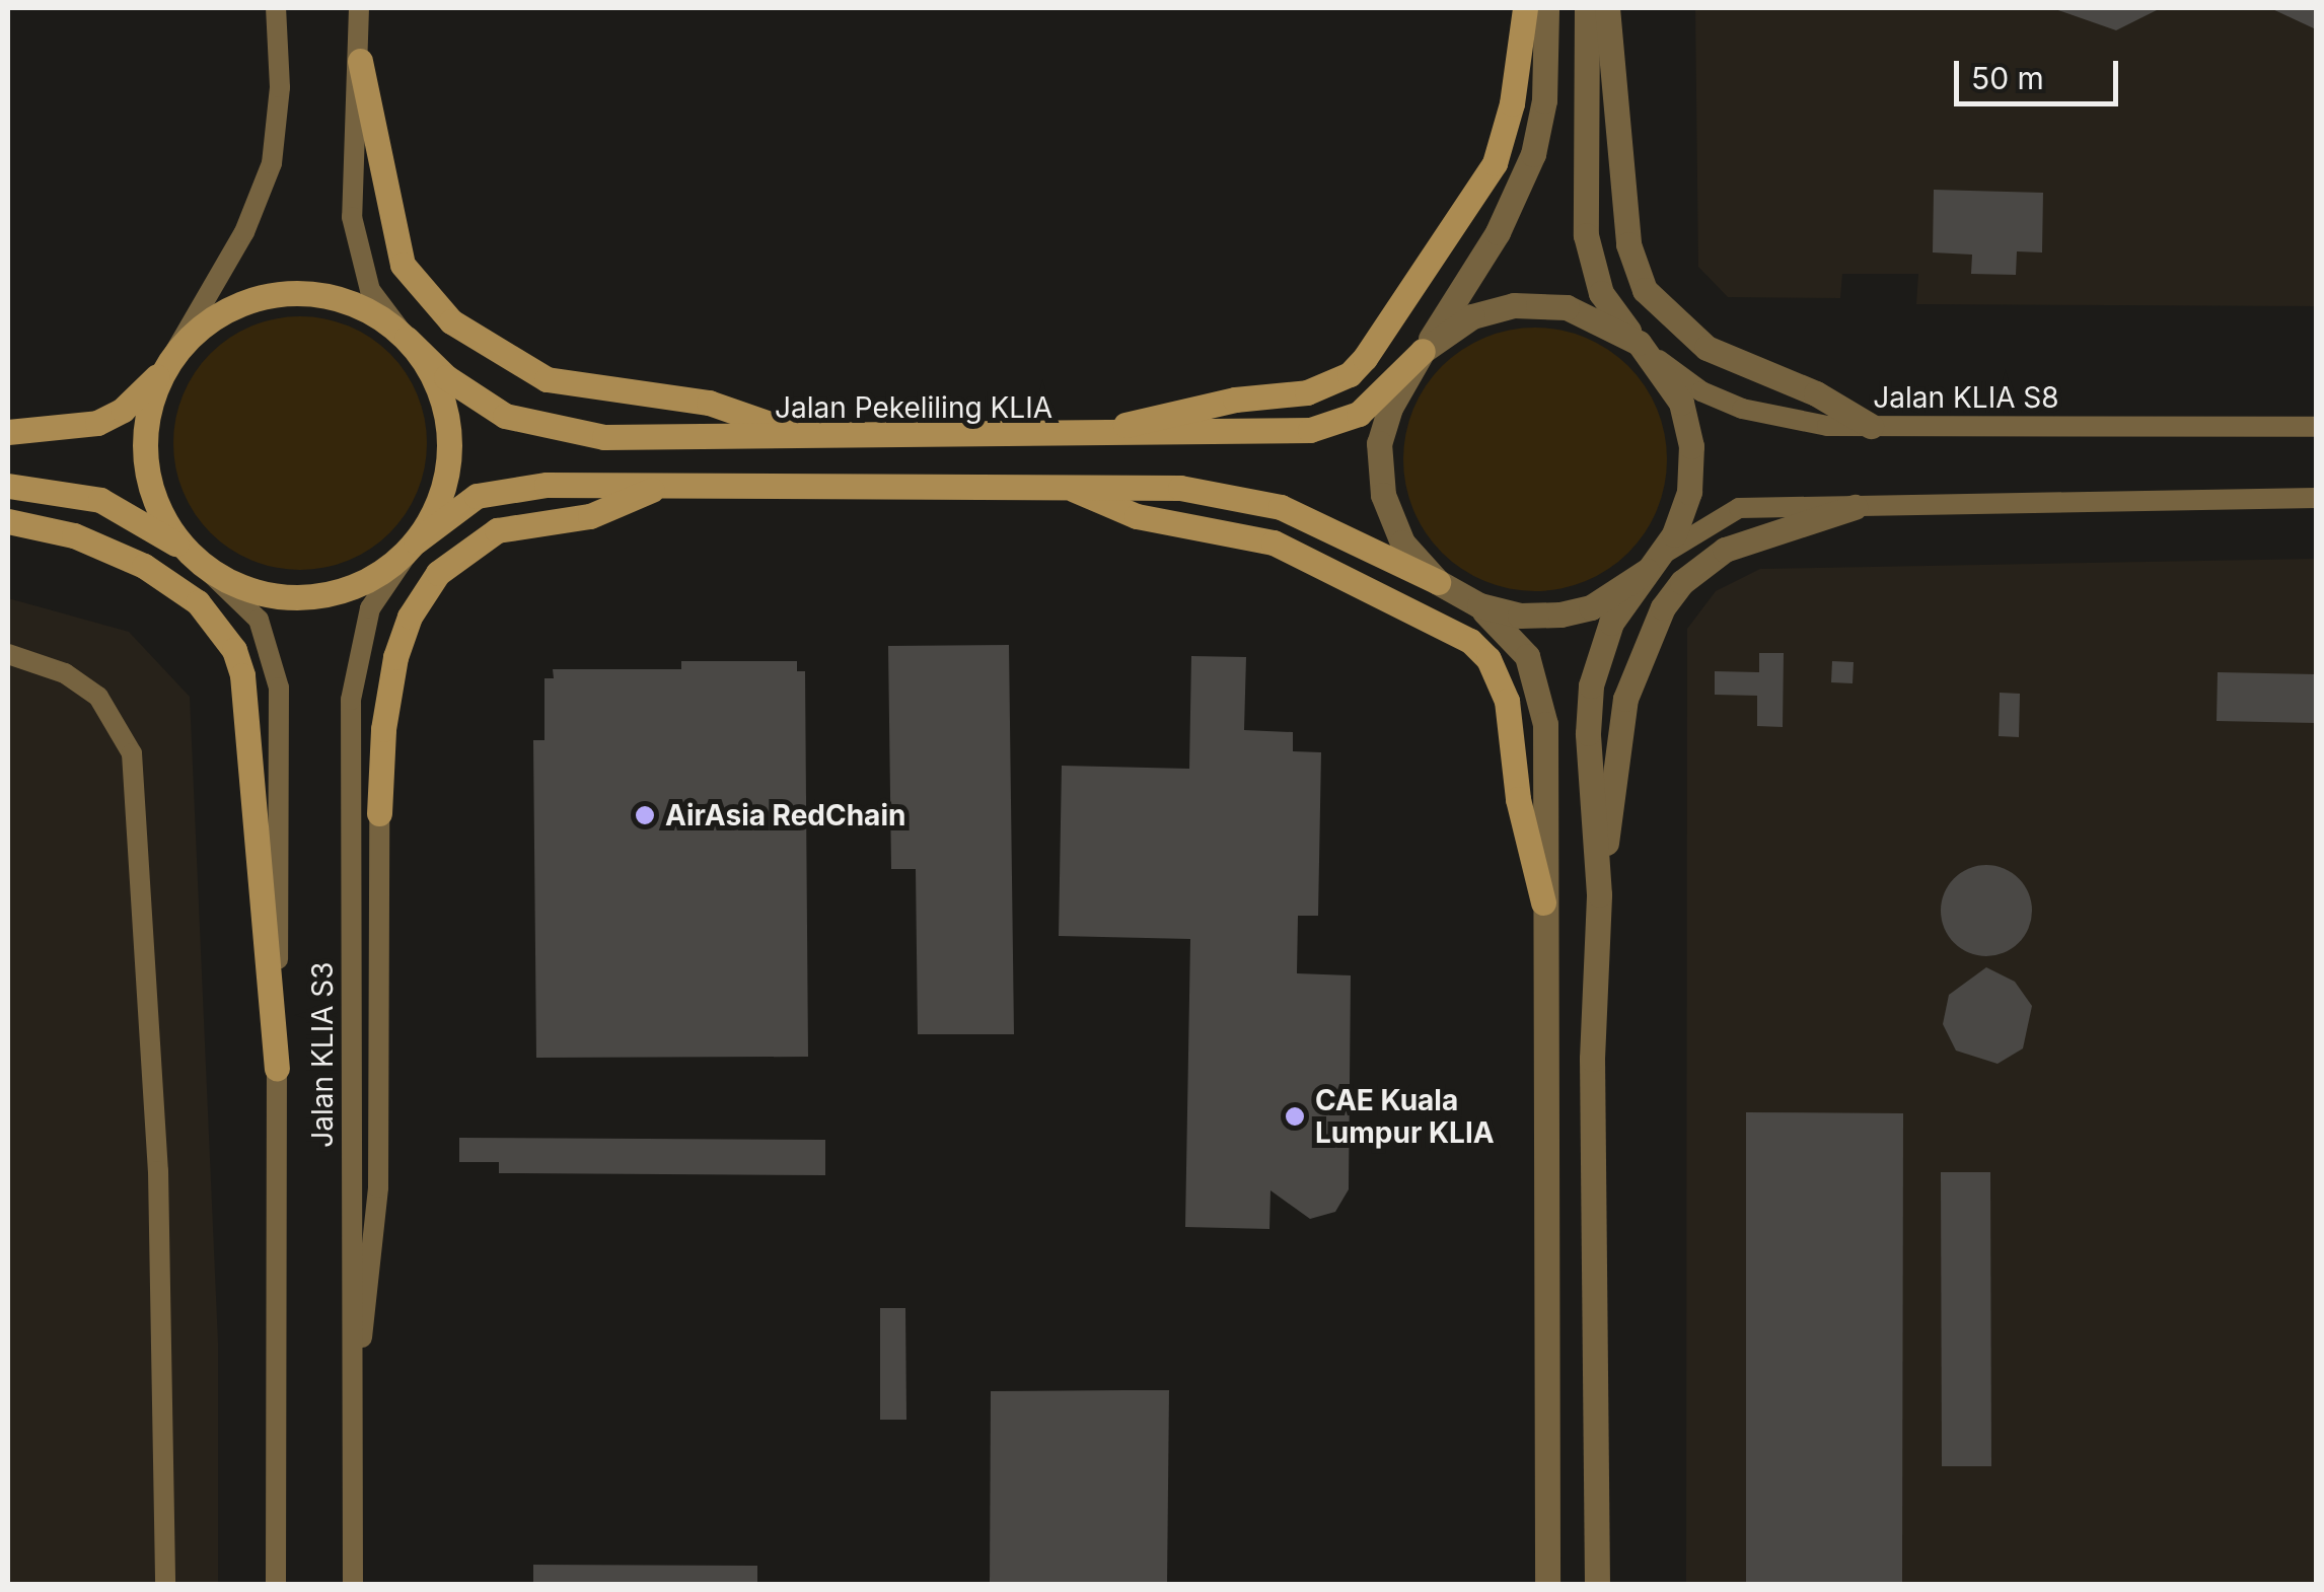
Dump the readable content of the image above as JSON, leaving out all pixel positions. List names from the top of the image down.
{
  "streets": {
    "main road": ["Jalan Pekeliling KLIA"],
    "street": ["Jalan KLIA S8", "Jalan KLIA S3"]
  },
  "crossings": [
    ["Jalan KLIA S8", "Jalan Pekeliling KLIA"],
    ["Jalan Pekeliling KLIA", "Jalan KLIA S3"]
  ],
  "places": ["AirAsia RedChain", "CAE Kuala Lumpur KLIA"],
  "scale_bar": "50 m"
}
